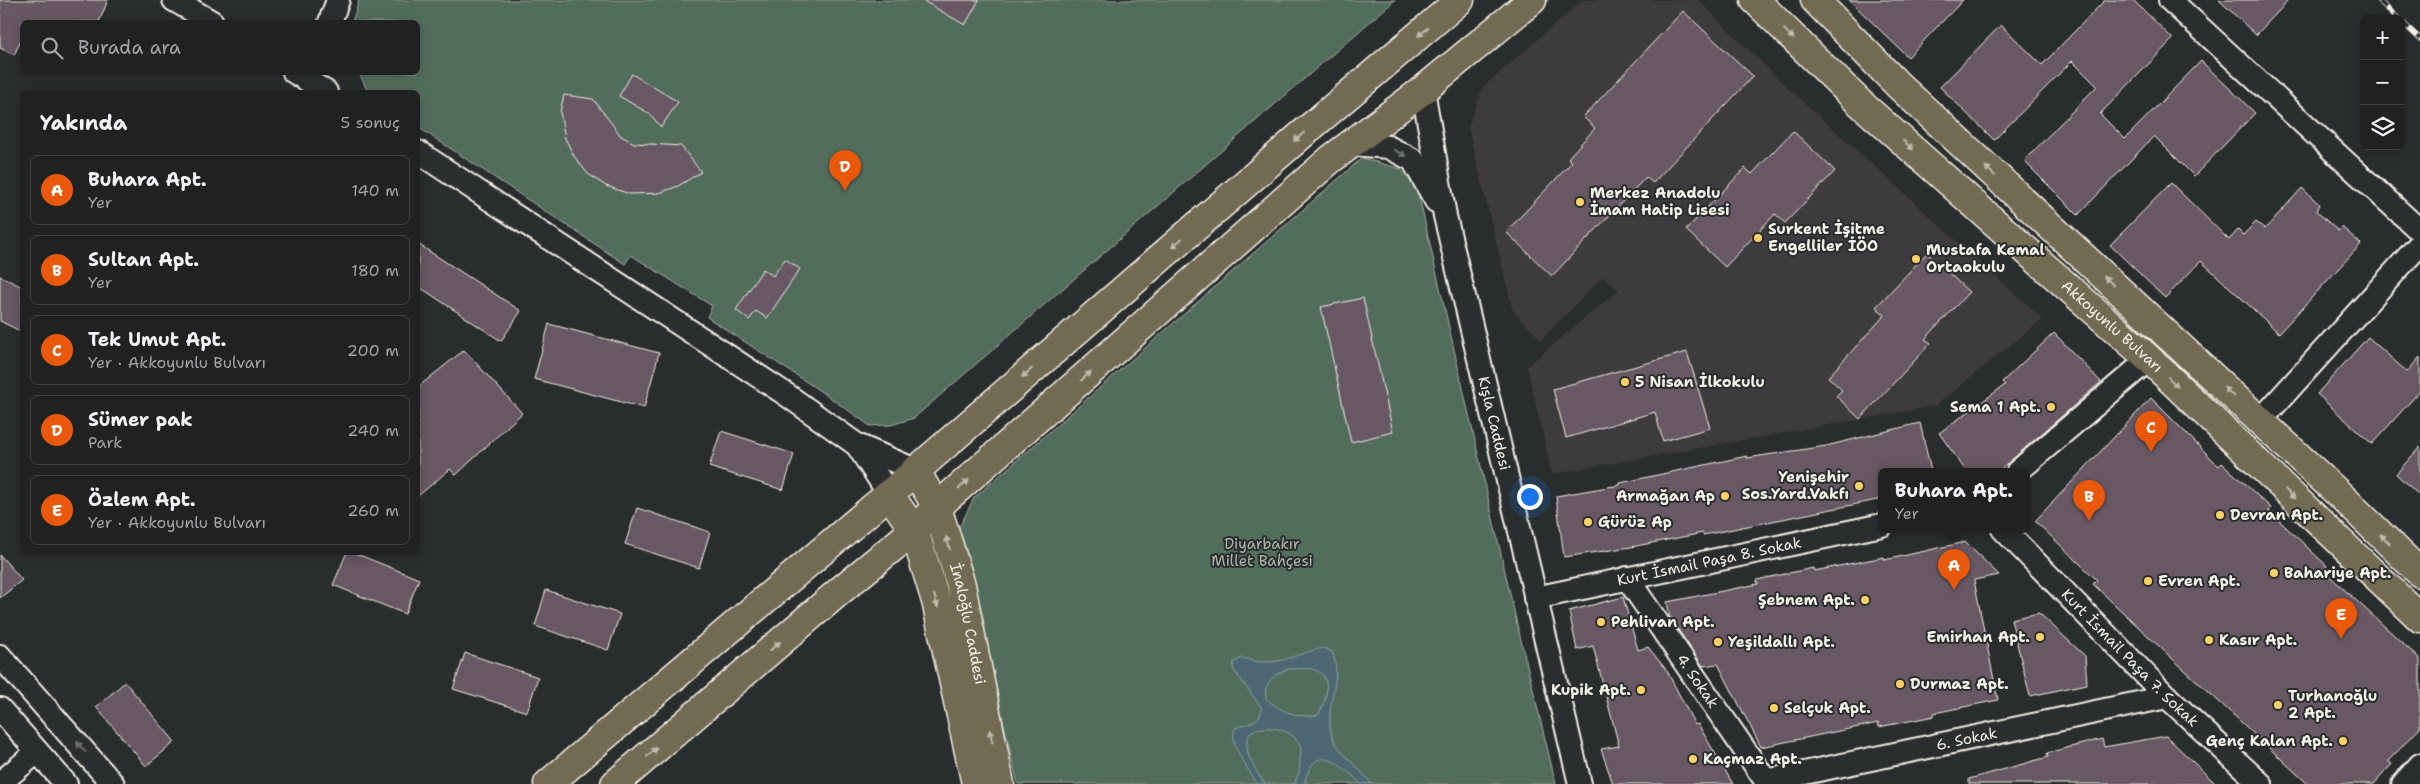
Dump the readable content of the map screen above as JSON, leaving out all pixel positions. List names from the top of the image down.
{
  "streets": {
    "main road": ["Akkoyunlu Bulvarı", "İnaloğlu Caddesi"],
    "street": [
      "Kışla Caddesi",
      "Kurt İsmail Paşa 8. Sokak",
      "Kurt İsmail Paşa 7. Sokak",
      "4. Sokak",
      "6. Sokak"
    ]
  },
  "crossings": [
    ["Kışla Caddesi", "Kurt İsmail Paşa 8. Sokak"],
    ["Kurt İsmail Paşa 8. Sokak", "4. Sokak"],
    ["Kurt İsmail Paşa 7. Sokak", "6. Sokak"],
    ["4. Sokak", "6. Sokak"]
  ],
  "parks": ["Diyarbakır Millet Bahçesi"],
  "places": [
    "Merkez Anadolu İmam Hatip Lisesi",
    "Surkent İşitme Engelliler İÖO",
    "Mustafa Kemal Ortaokulu",
    "5 Nisan İlkokulu",
    "Sema 1 Apt.",
    "Yenişehir Sos.Yard.Vakfı",
    "Armağan Ap",
    "Devran Apt.",
    "Gürüz Ap",
    "Bahariye Apt.",
    "Evren Apt.",
    "Şebnem Apt.",
    "Pehlivan Apt.",
    "Emirhan Apt.",
    "Kasır Apt.",
    "Yeşildallı Apt.",
    "Durmaz Apt.",
    "Kupik Apt.",
    "Turhanoğlu 2 Apt.",
    "Selçuk Apt.",
    "Genç Kalan Apt.",
    "Kaçmaz Apt."
  ],
  "page": {
    "map_buttons": ["+", "−"],
    "search": "Burada ara",
    "heading": ["Yakında", "5 sonuç"],
    "pins": [
      "D",
      "C",
      "B",
      "A",
      "E"
    ],
    "list": [
      {
        "mark": "A",
        "name": "Buhara Apt.",
        "note": "Yer",
        "value": "140 m"
      },
      {
        "mark": "B",
        "name": "Sultan Apt.",
        "note": "Yer",
        "value": "180 m"
      },
      {
        "mark": "C",
        "name": "Tek Umut Apt.",
        "note": "Yer · Akkoyunlu Bulvarı",
        "value": "200 m"
      },
      {
        "mark": "D",
        "name": "Sümer pak",
        "note": "Park",
        "value": "240 m"
      },
      {
        "mark": "E",
        "name": "Özlem Apt.",
        "note": "Yer · Akkoyunlu Bulvarı",
        "value": "260 m"
      }
    ],
    "popup": ["Buhara Apt.", "Yer"]
  }
}
